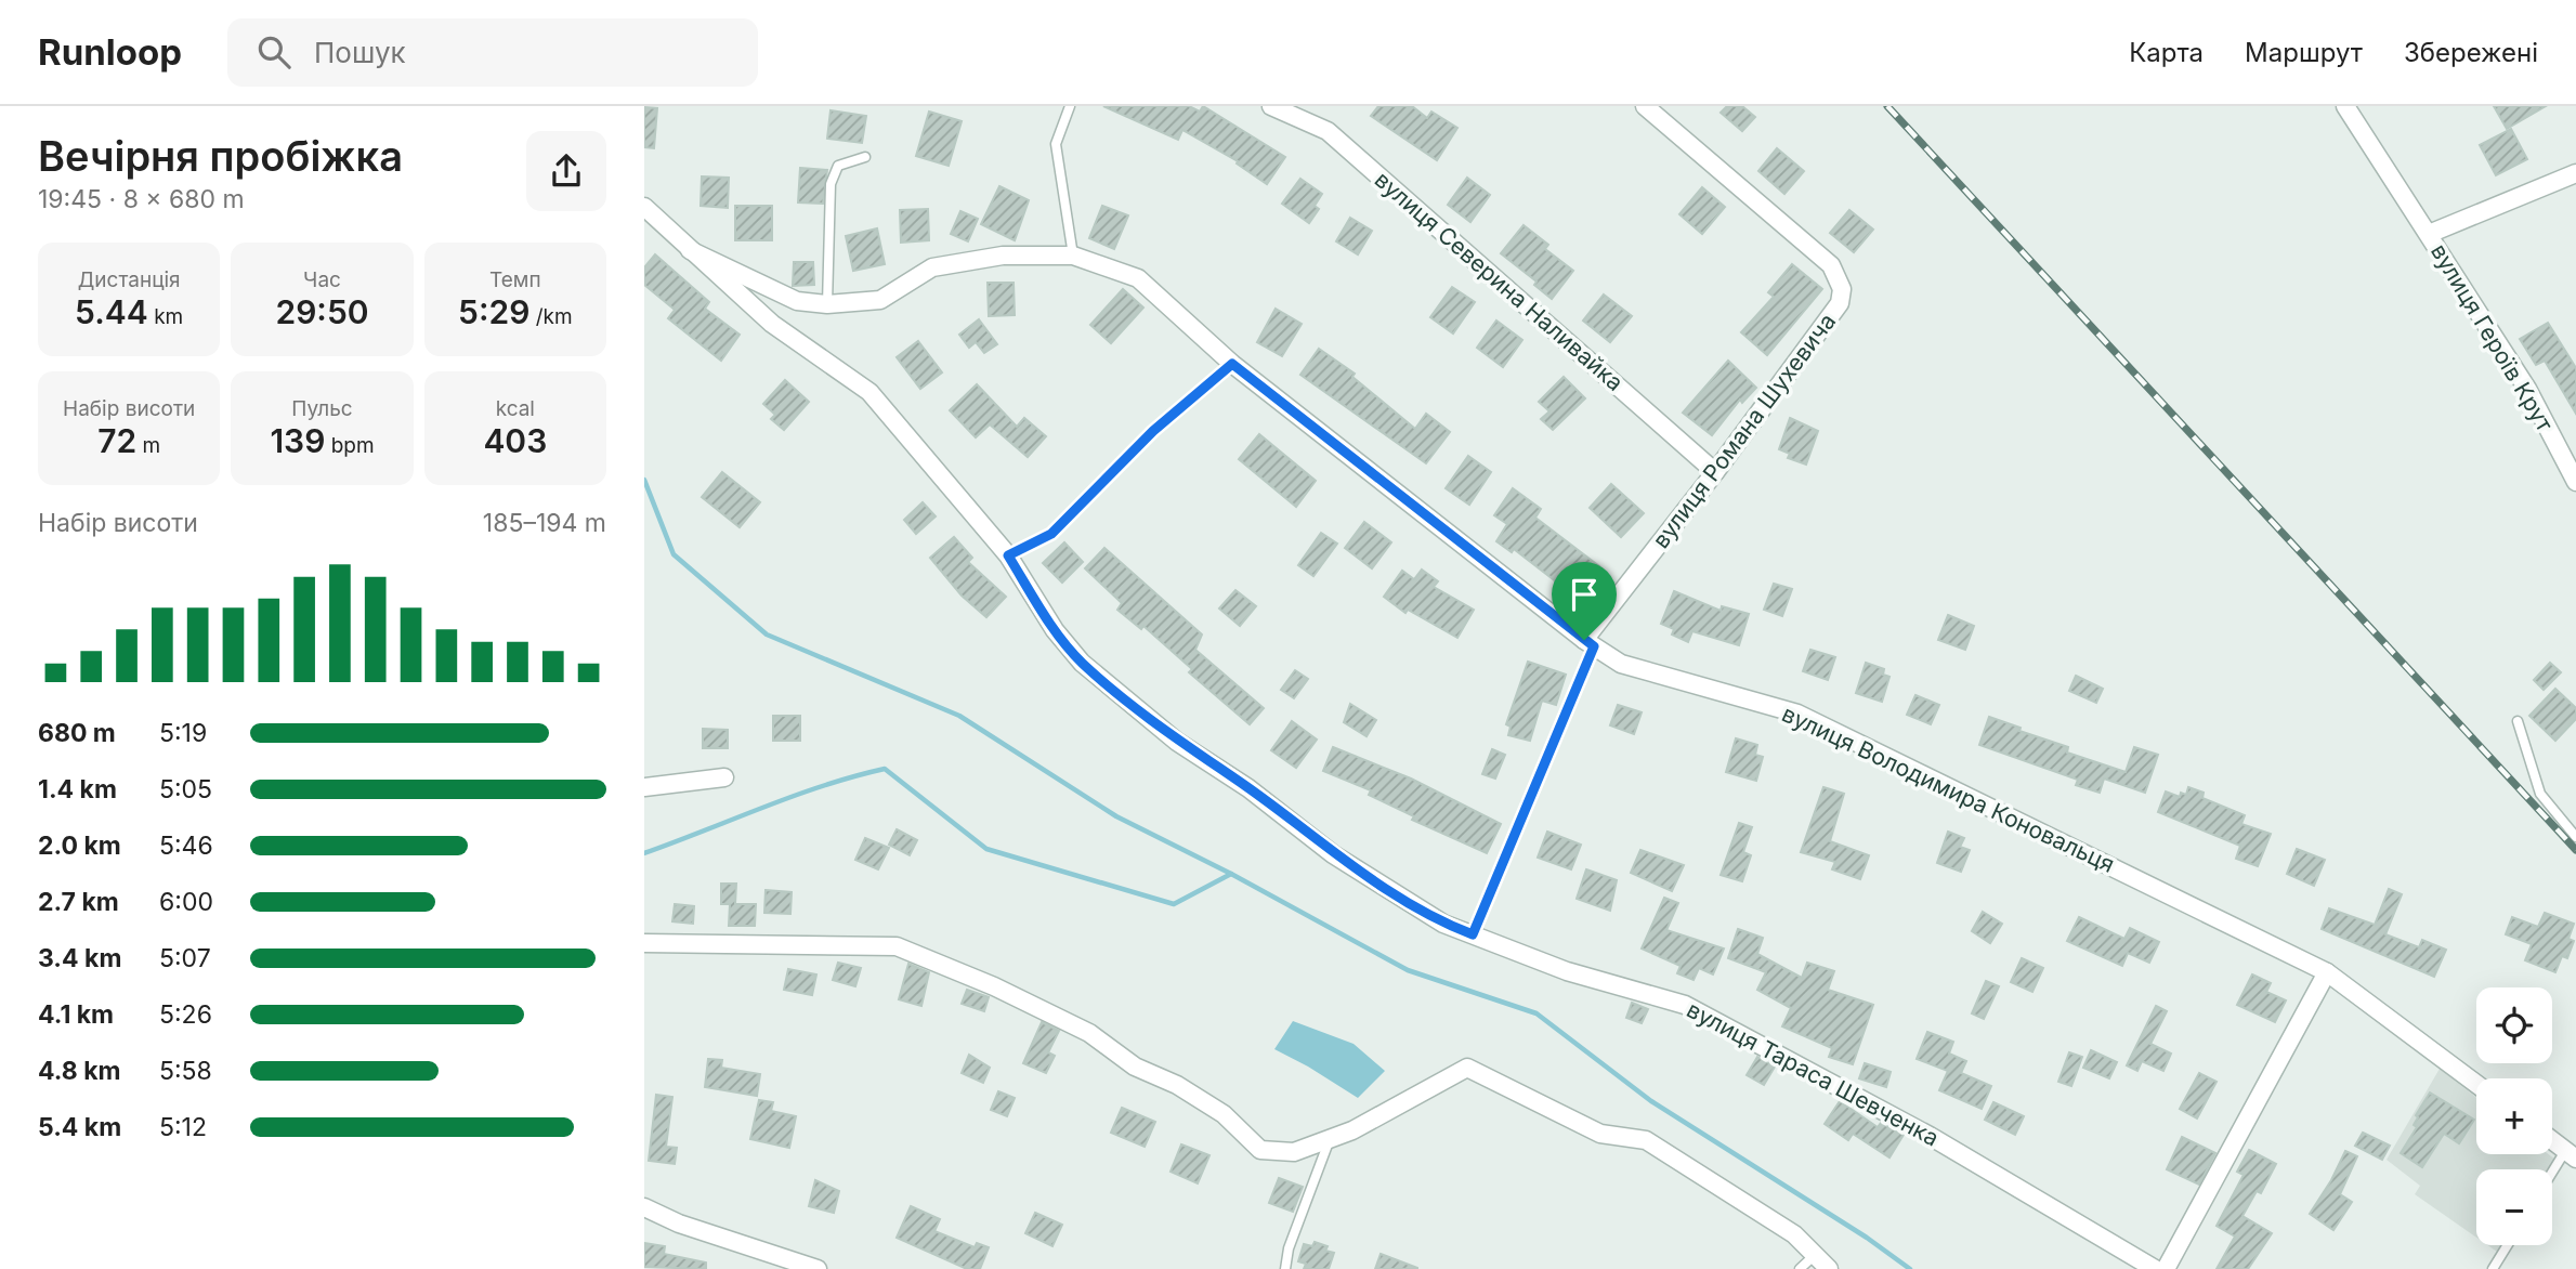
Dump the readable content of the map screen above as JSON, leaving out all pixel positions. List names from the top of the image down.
{
  "streets": {
    "street": [
      "вулиця Северина Наливайка",
      "вулиця Героїв Крут",
      "вулиця Романа Шухевича",
      "вулиця Володимира Коновальця",
      "вулиця Тараса Шевченка"
    ]
  },
  "crossings": [
    ["вулиця Северина Наливайка", "вулиця Романа Шухевича"],
    ["вулиця Романа Шухевича", "вулиця Володимира Коновальця"],
    ["вулиця Володимира Коновальця", "вулиця Тараса Шевченка"]
  ],
  "page": {
    "header": "Runloop",
    "search": "Пошук",
    "nav": ["Карта", "Маршрут", "Збережені"],
    "heading": ["Вечірня пробіжка", "19:45 · 8 × 680 m"],
    "stats": [
      ["Дистанція", "5.44 km"],
      ["Час", "29:50"],
      ["Темп", "5:29 /km"],
      ["Набір висоти", "72 m"],
      ["Пульс", "139 bpm"],
      ["kcal", "403"]
    ],
    "chart": ["Набір висоти", "185–194 m"],
    "list": [
      {
        "name": "680 m",
        "note": "5:19"
      },
      {
        "name": "1.4 km",
        "note": "5:05"
      },
      {
        "name": "2.0 km",
        "note": "5:46"
      },
      {
        "name": "2.7 km",
        "note": "6:00"
      },
      {
        "name": "3.4 km",
        "note": "5:07"
      },
      {
        "name": "4.1 km",
        "note": "5:26"
      },
      {
        "name": "4.8 km",
        "note": "5:58"
      },
      {
        "name": "5.4 km",
        "note": "5:12"
      }
    ],
    "map_buttons": ["+", "−"]
  }
}
